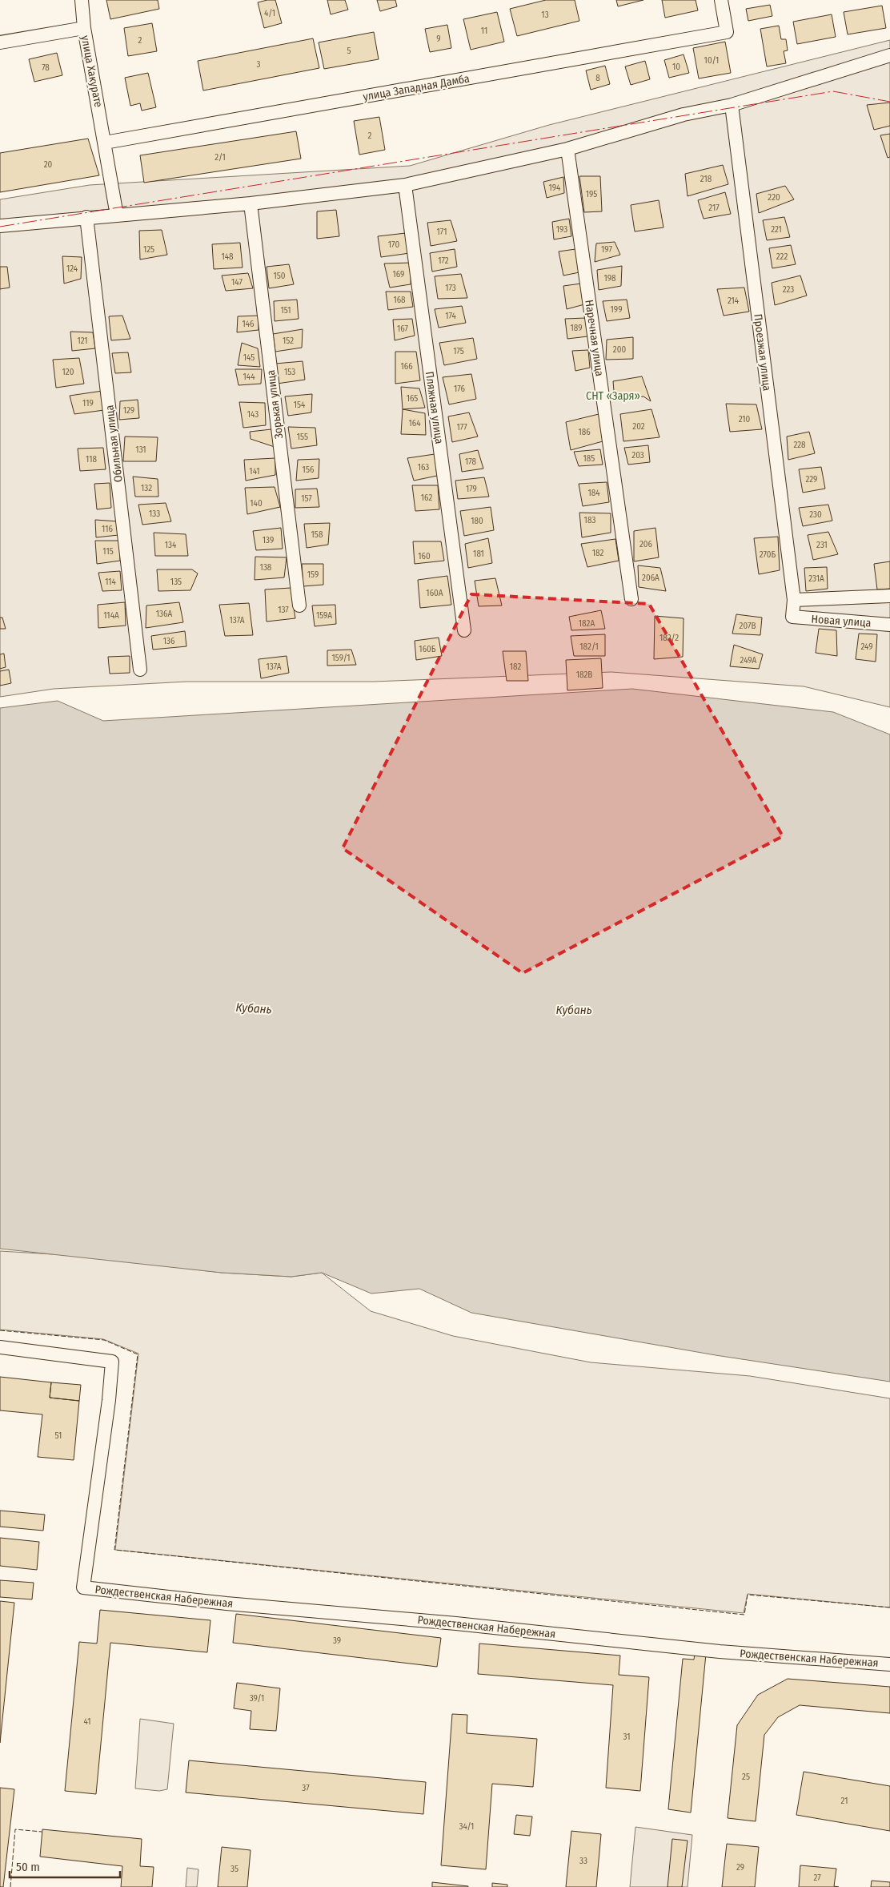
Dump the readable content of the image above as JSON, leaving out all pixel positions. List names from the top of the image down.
{
  "streets": {
    "street": [
      "улица Хакурате",
      "улица Западная Дамба",
      "Наречная улица",
      "Проезжая улица",
      "Зорькая улица",
      "Пляжная улица",
      "Обильная улица",
      "Новая улица",
      "Рождественская Набережная"
    ]
  },
  "crossings": [
    ["улица Хакурате", "улица Западная Дамба"],
    ["Проезжая улица", "Новая улица"]
  ],
  "water": ["Кубань"],
  "parks": ["СНТ «Заря»"],
  "house_numbers": [
    "4/1",
    "13",
    "11",
    "9",
    "2",
    "5",
    "10/1",
    "3",
    "10",
    "78",
    "8",
    "2",
    "2/1",
    "20",
    "218",
    "194",
    "195",
    "220",
    "217",
    "193",
    "221",
    "171",
    "170",
    "125",
    "197",
    "148",
    "222",
    "172",
    "124",
    "169",
    "150",
    "198",
    "147",
    "173",
    "223",
    "168",
    "214",
    "199",
    "151",
    "174",
    "146",
    "189",
    "167",
    "121",
    "152",
    "200",
    "175",
    "145",
    "166",
    "120",
    "153",
    "144",
    "176",
    "165",
    "119",
    "154",
    "129",
    "143",
    "210",
    "164",
    "202",
    "177",
    "186",
    "155",
    "228",
    "131",
    "203",
    "185",
    "118",
    "178",
    "163",
    "156",
    "141",
    "229",
    "132",
    "179",
    "184",
    "162",
    "157",
    "140",
    "133",
    "230",
    "183",
    "180",
    "116",
    "158",
    "139",
    "206",
    "134",
    "231",
    "115",
    "182",
    "181",
    "270Б",
    "160",
    "138",
    "159",
    "206А",
    "231А",
    "114",
    "135",
    "160А",
    "137",
    "136А",
    "114А",
    "159А",
    "137А",
    "182А",
    "207В",
    "182/2",
    "136",
    "182/1",
    "249",
    "160Б",
    "159/1",
    "249А",
    "137А",
    "182",
    "182В",
    "51",
    "39",
    "39/1",
    "41",
    "31",
    "25",
    "37",
    "21",
    "34/1",
    "33",
    "29",
    "35",
    "27"
  ],
  "scale_bar": "50 m"
}
